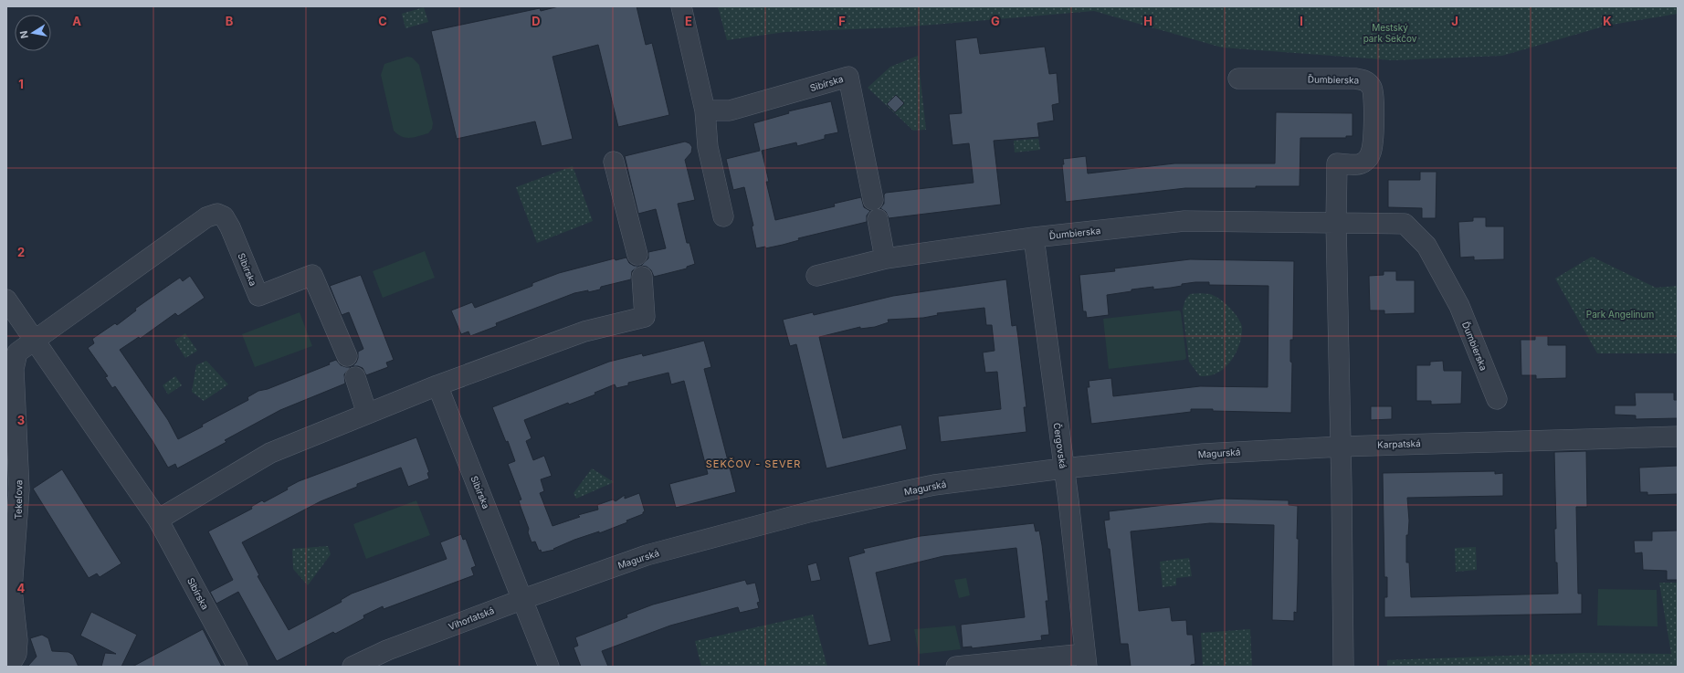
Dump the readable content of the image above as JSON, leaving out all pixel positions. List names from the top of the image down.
{
  "streets": {
    "street": [
      "Ďumbierska",
      "Sibírska",
      "Karpatská",
      "Čergovská",
      "Magurská",
      "Tekeľova",
      "Vihorlatská"
    ]
  },
  "crossings": [
    ["Ďumbierska", "Karpatská"],
    ["Ďumbierska", "Čergovská"],
    ["Ďumbierska", "Magurská"],
    ["Sibírska", "Magurská"],
    ["Sibírska", "Tekeľova"],
    ["Sibírska", "Vihorlatská"],
    ["Karpatská", "Magurská"],
    ["Čergovská", "Magurská"],
    ["Magurská", "Vihorlatská"]
  ],
  "districts": ["SEKČOV - SEVER"],
  "parks": ["Mestský park Sekčov", "Park Angelinum"],
  "north": "left",
  "grid": {
    "columns": [
      "A",
      "B",
      "C",
      "D",
      "E",
      "F",
      "G",
      "H",
      "I",
      "J",
      "K"
    ],
    "rows": [
      "1",
      "2",
      "3",
      "4"
    ]
  }
}
